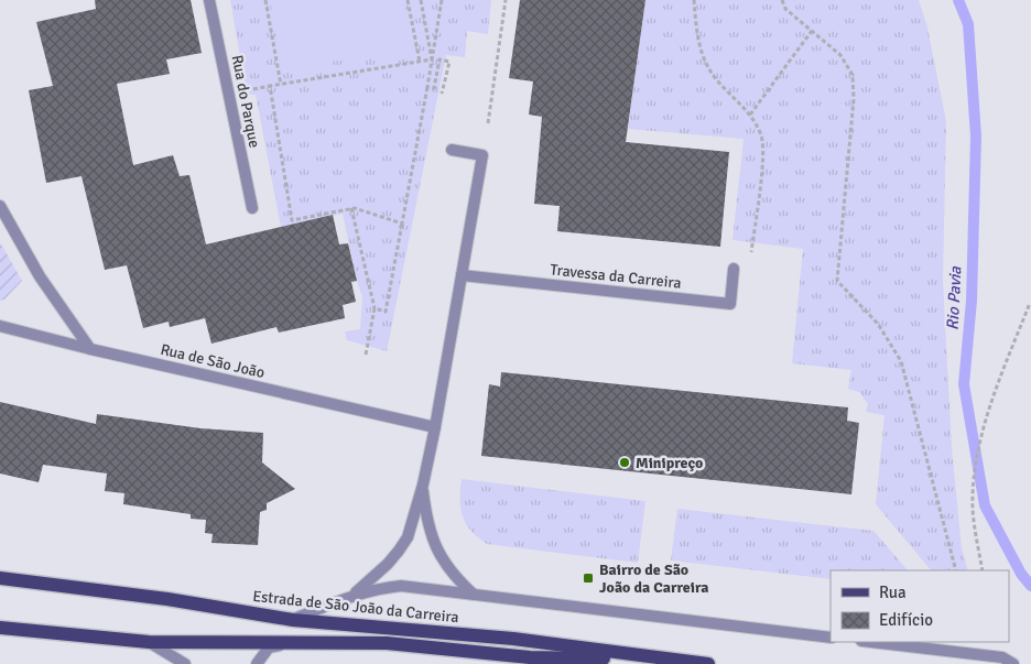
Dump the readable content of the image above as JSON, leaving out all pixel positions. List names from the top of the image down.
{
  "streets": {
    "main road": ["Estrada de São João da Carreira"],
    "street": ["Rua do Parque", "Travessa da Carreira", "Rua de São João"]
  },
  "water": ["Rio Pavia"],
  "places": {
    "other": ["Minipreço"],
    "transit": ["Bairro de São João da Carreira"]
  },
  "legend": ["Rua", "Edifício"]
}
